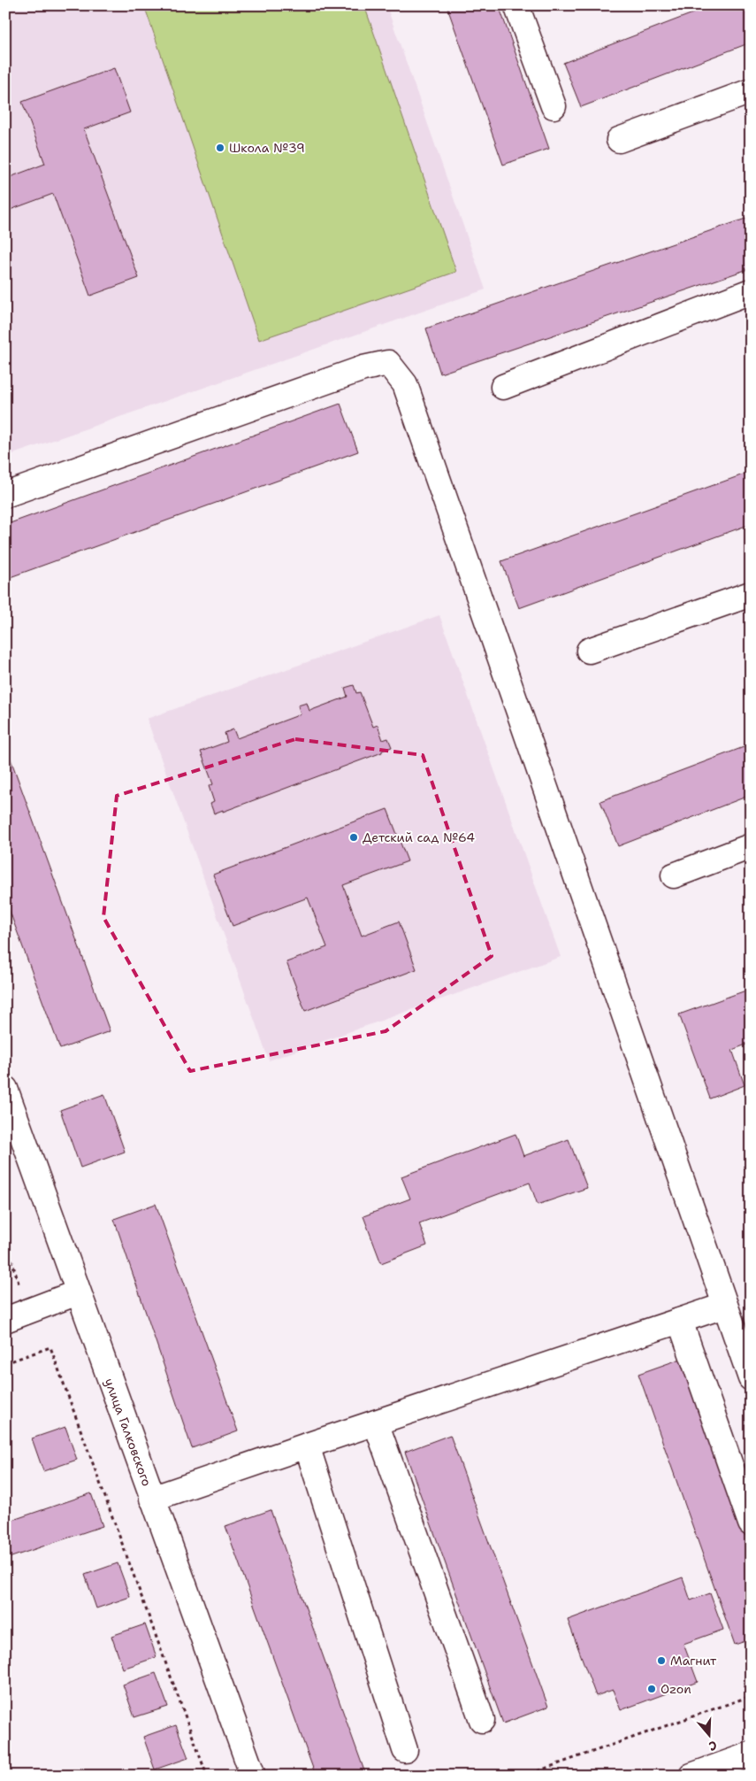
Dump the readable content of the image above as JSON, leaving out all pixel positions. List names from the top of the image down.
{
  "streets": {
    "street": ["улица Галковского"]
  },
  "places": [
    "Школа №39",
    "Детский сад №64",
    "Магнит",
    "Ozon"
  ],
  "north": "bottom"
}
